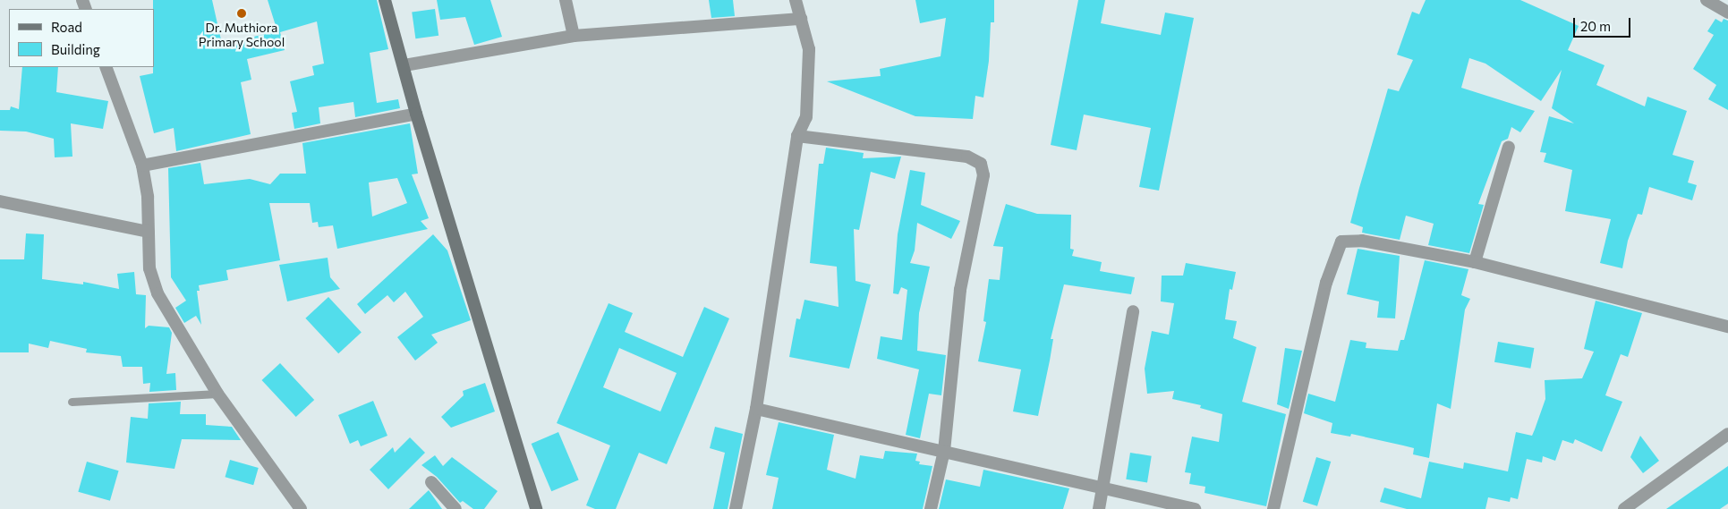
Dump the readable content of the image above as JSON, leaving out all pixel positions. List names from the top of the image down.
{
  "places": ["Dr. Muthiora Primary School"],
  "legend": ["Road", "Building"],
  "scale_bar": "20 m"
}
